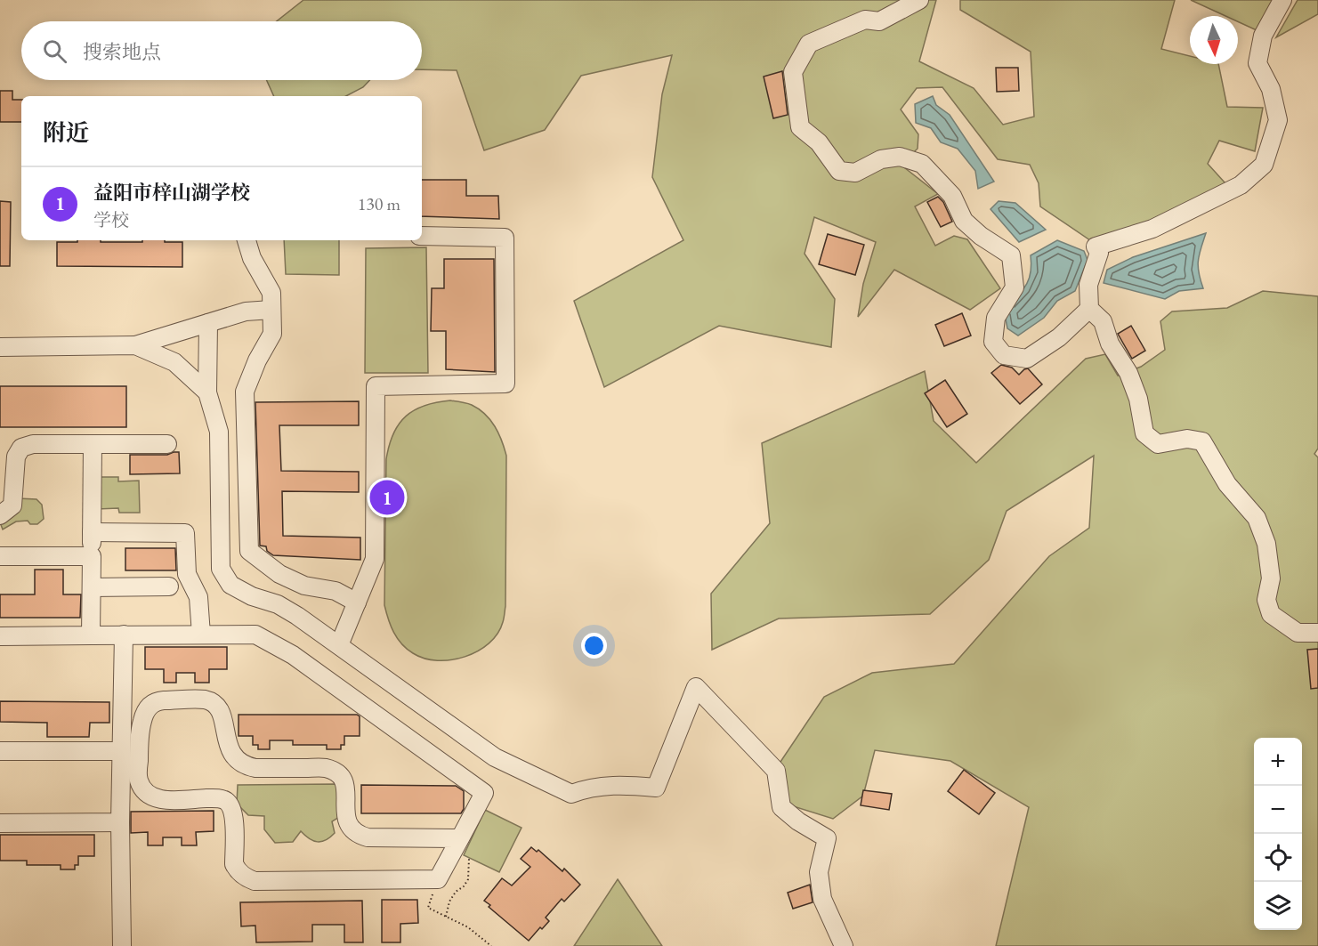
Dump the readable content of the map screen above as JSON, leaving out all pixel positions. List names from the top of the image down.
{
  "north": "bottom",
  "page": {
    "search": "搜索地点",
    "heading": "附近",
    "list": [
      {
        "mark": "1",
        "name": "益阳市梓山湖学校",
        "note": "学校",
        "value": "130 m"
      }
    ],
    "pins": "1",
    "map_buttons": ["+", "−"]
  }
}
